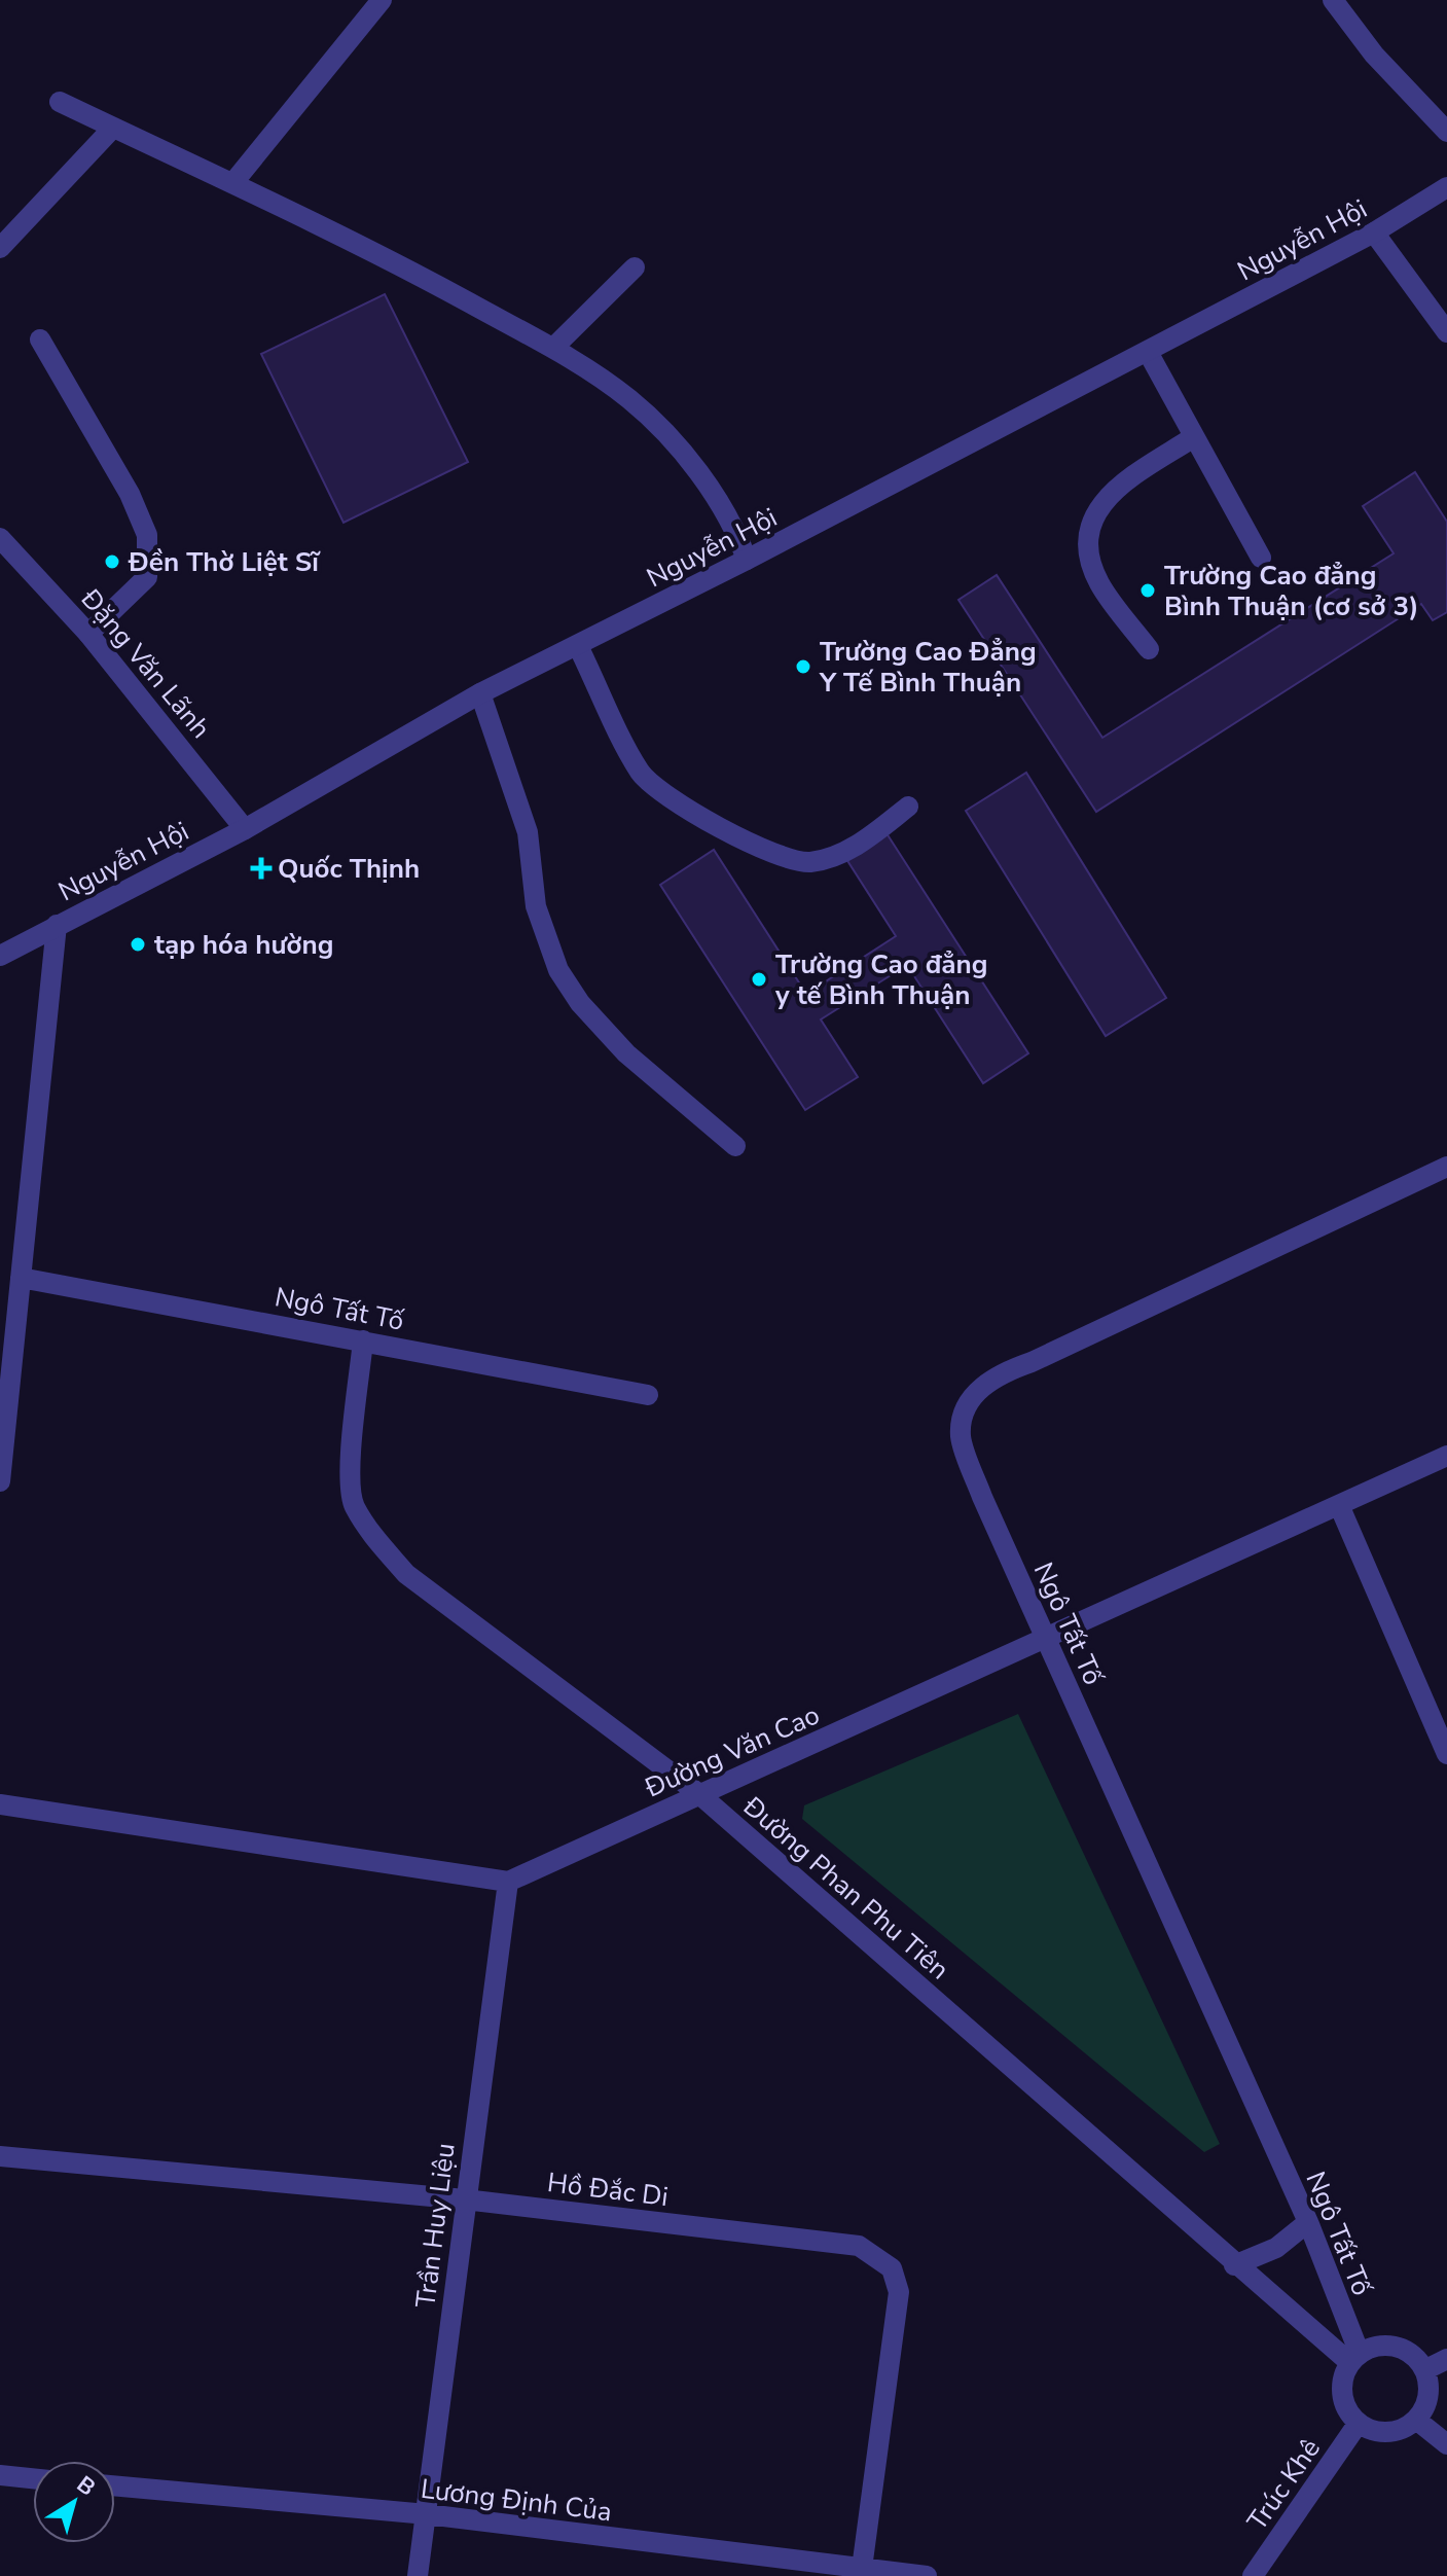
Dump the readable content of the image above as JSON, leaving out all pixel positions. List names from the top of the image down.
{
  "streets": {
    "street": [
      "Nguyễn Hội",
      "Đặng Văn Lãnh",
      "Ngô Tất Tố",
      "Đường Văn Cao",
      "Đường Phan Phu Tiên",
      "Hồ Đắc Di",
      "Trần Huy Liệu",
      "Trúc Khê",
      "Lương Định Của"
    ]
  },
  "crossings": [
    ["Nguyễn Hội", "Đặng Văn Lãnh"],
    ["Ngô Tất Tố", "Đường Văn Cao"],
    ["Ngô Tất Tố", "Đường Phan Phu Tiên"],
    ["Ngô Tất Tố", "Trúc Khê"],
    ["Đường Văn Cao", "Đường Phan Phu Tiên"],
    ["Đường Văn Cao", "Trần Huy Liệu"],
    ["Đường Phan Phu Tiên", "Trúc Khê"],
    ["Hồ Đắc Di", "Trần Huy Liệu"],
    ["Hồ Đắc Di", "Lương Định Của"],
    ["Trần Huy Liệu", "Lương Định Của"]
  ],
  "places": {
    "other": [
      "Đền Thờ Liệt Sĩ",
      "Trường Cao đẳng Bình Thuận (cơ sở 3)",
      "Trường Cao Đẳng Y Tế Bình Thuận",
      "tạp hóa hường",
      "Trường Cao đẳng y tế Bình Thuận"
    ],
    "health": ["Quốc Thịnh"]
  },
  "north": "top right"
}
